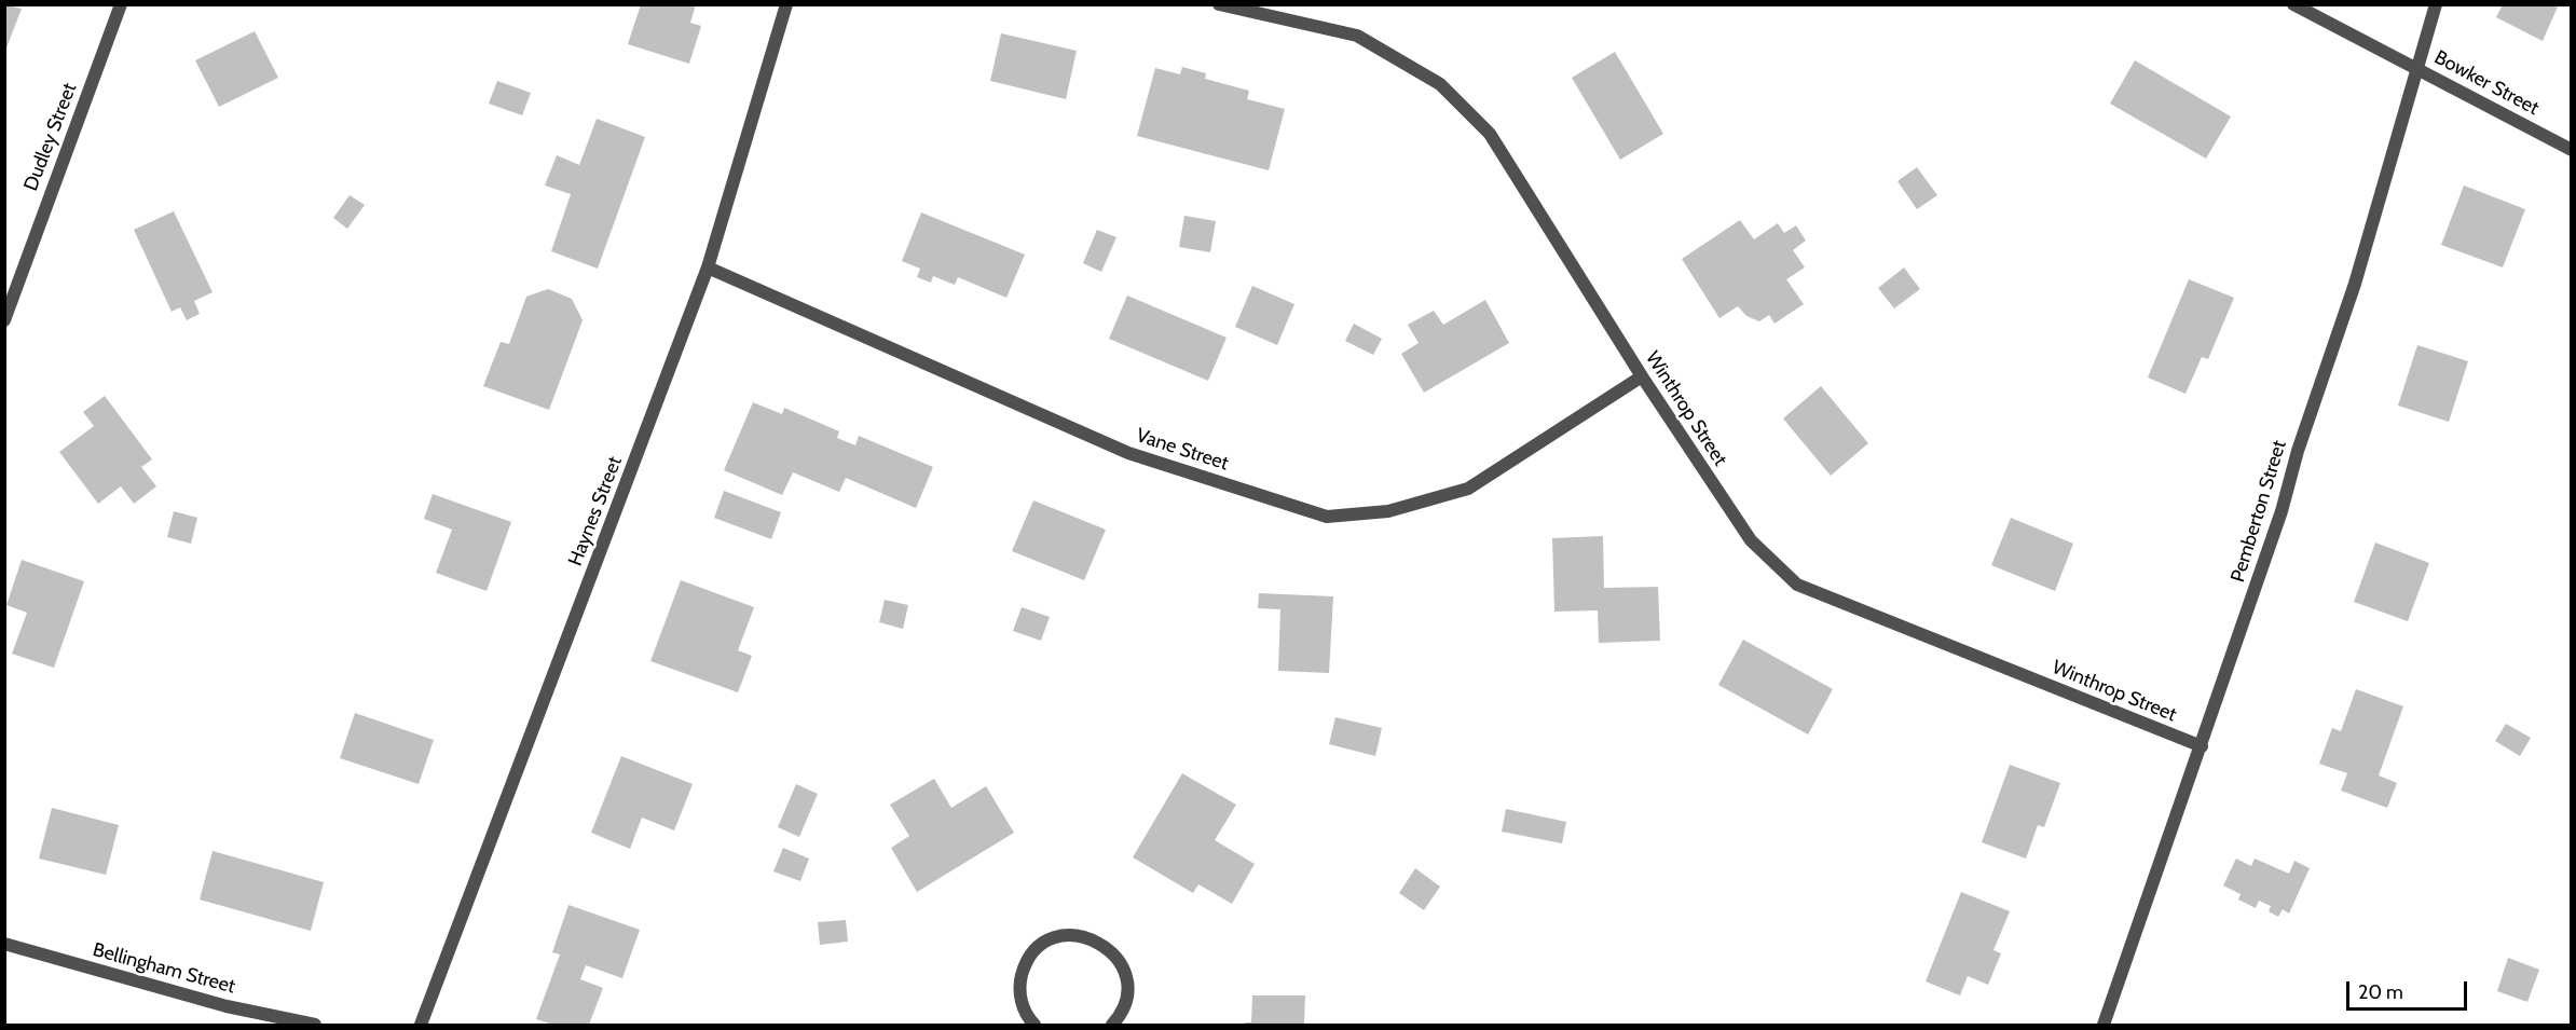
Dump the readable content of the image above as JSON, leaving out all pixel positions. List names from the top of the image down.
{
  "streets": {
    "street": [
      "Bowker Street",
      "Dudley Street",
      "Winthrop Street",
      "Vane Street",
      "Haynes Street",
      "Pemberton Street",
      "Bellingham Street"
    ]
  },
  "crossings": [
    ["Bowker Street", "Pemberton Street"],
    ["Winthrop Street", "Vane Street"],
    ["Winthrop Street", "Pemberton Street"],
    ["Vane Street", "Haynes Street"]
  ],
  "scale_bar": "20 m"
}
